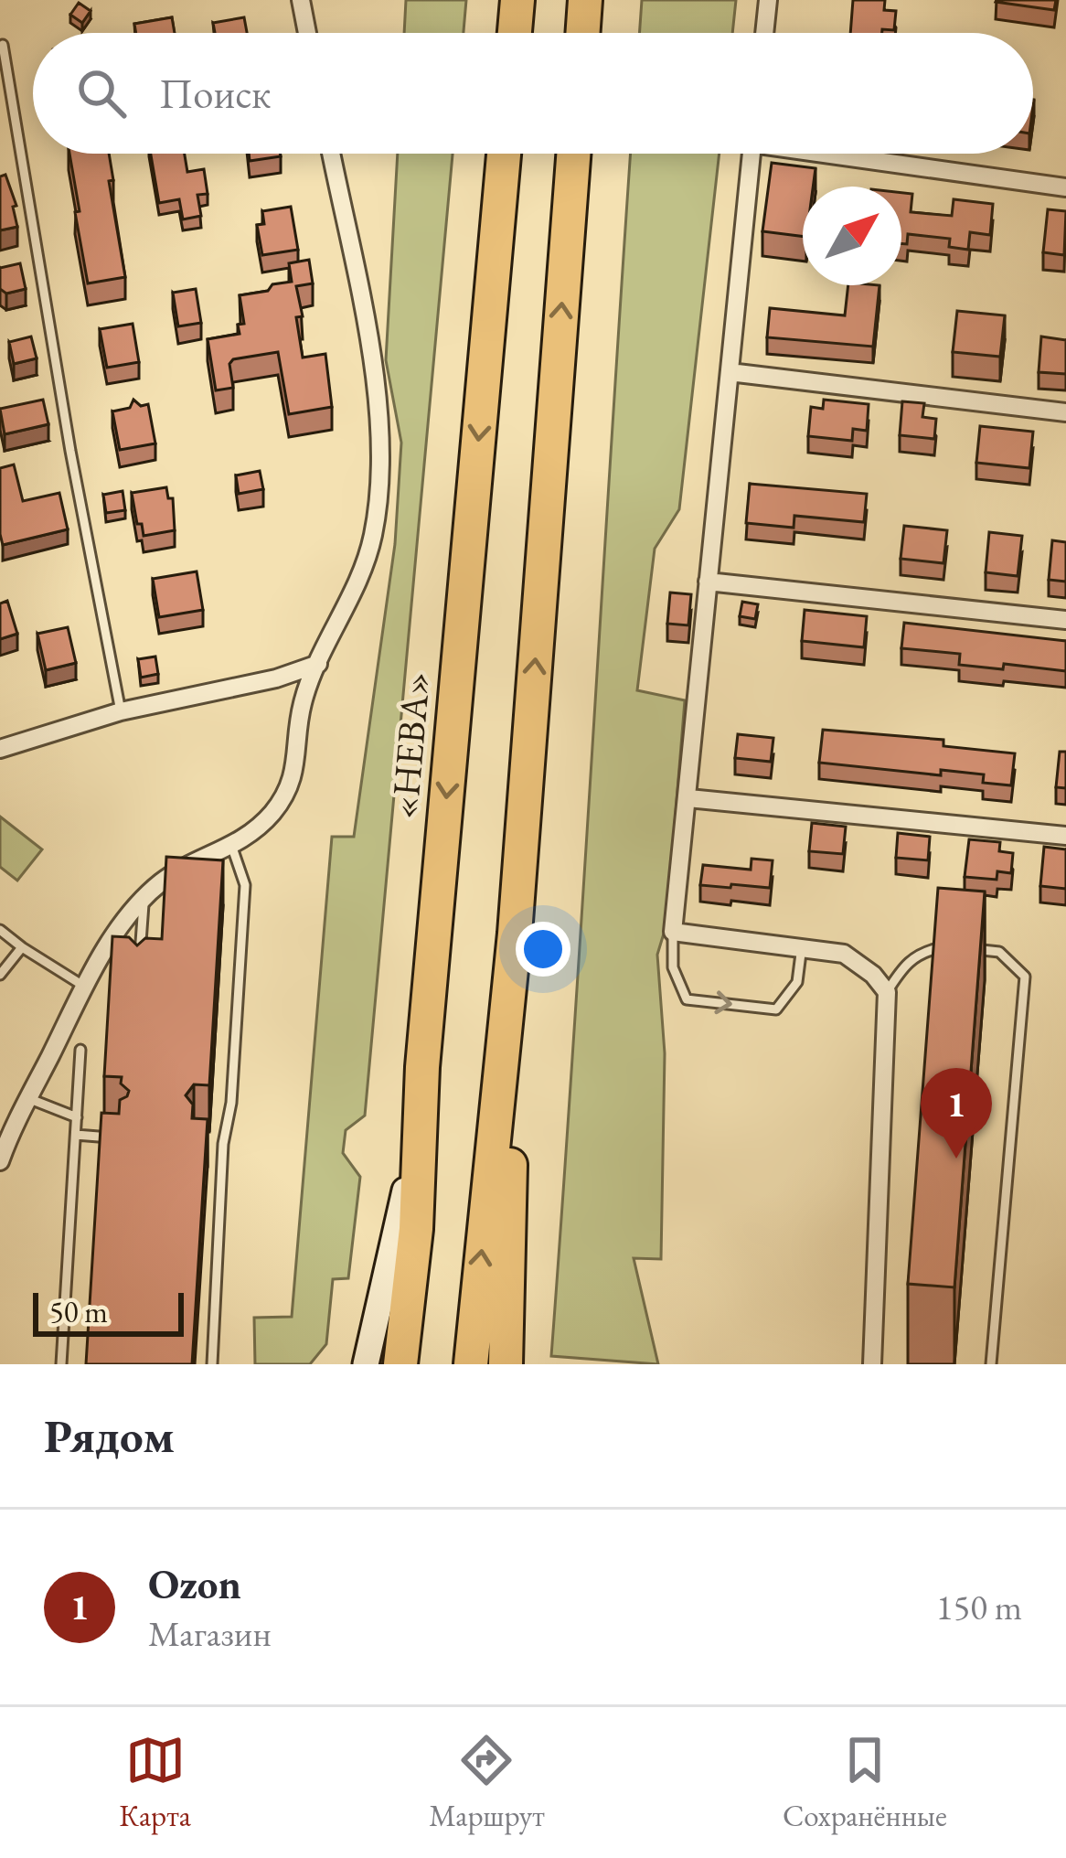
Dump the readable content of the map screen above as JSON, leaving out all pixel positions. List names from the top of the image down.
{
  "streets": {
    "highway": ["«НЕВА»"]
  },
  "scale_bar": "50 m",
  "north": "top right",
  "page": {
    "search": "Поиск",
    "pins": "1",
    "scale": "50 m",
    "heading": "Рядом",
    "list": [
      {
        "mark": "1",
        "name": "Ozon",
        "note": "Магазин",
        "value": "150 m"
      }
    ],
    "nav": ["Карта", "Маршрут", "Сохранённые"]
  }
}
